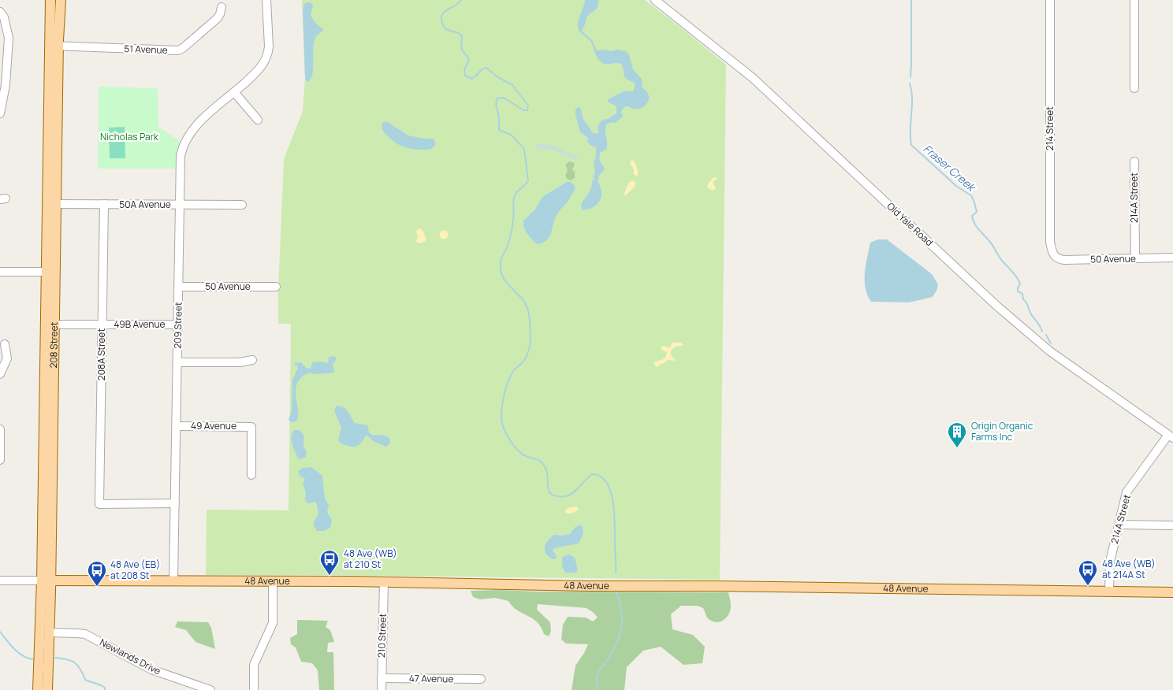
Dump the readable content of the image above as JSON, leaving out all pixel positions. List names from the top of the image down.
{
  "streets": {
    "main road": ["208 Street", "48 Avenue"],
    "street": [
      "51 Avenue",
      "214 Street",
      "214A Street",
      "50A Avenue",
      "Old Yale Road",
      "50 Avenue",
      "49B Avenue",
      "209 Street",
      "208A Street",
      "49 Avenue",
      "210 Street",
      "Newlands Drive",
      "47 Avenue"
    ]
  },
  "crossings": [
    ["51 Avenue", "208 Street"],
    ["214 Street", "50 Avenue"],
    ["214A Street", "Old Yale Road"],
    ["214A Street", "50 Avenue"],
    ["214A Street", "48 Avenue"],
    ["50A Avenue", "209 Street"],
    ["50A Avenue", "208 Street"],
    ["50A Avenue", "208A Street"],
    ["50 Avenue", "209 Street"],
    ["49B Avenue", "209 Street"],
    ["49B Avenue", "208 Street"],
    ["49B Avenue", "208A Street"],
    ["209 Street", "208A Street"],
    ["209 Street", "49 Avenue"],
    ["209 Street", "48 Avenue"],
    ["208 Street", "48 Avenue"],
    ["208 Street", "Newlands Drive"],
    ["48 Avenue", "210 Street"],
    ["210 Street", "47 Avenue"]
  ],
  "water": ["Fraser Creek"],
  "parks": ["Nicholas Park"],
  "places": {
    "building": ["Origin Organic Farms Inc"],
    "bus stop": ["48 Ave (WB) at 210 St", "48 Ave (WB) at 214A St", "48 Ave (EB) at 208 St"]
  }
}
